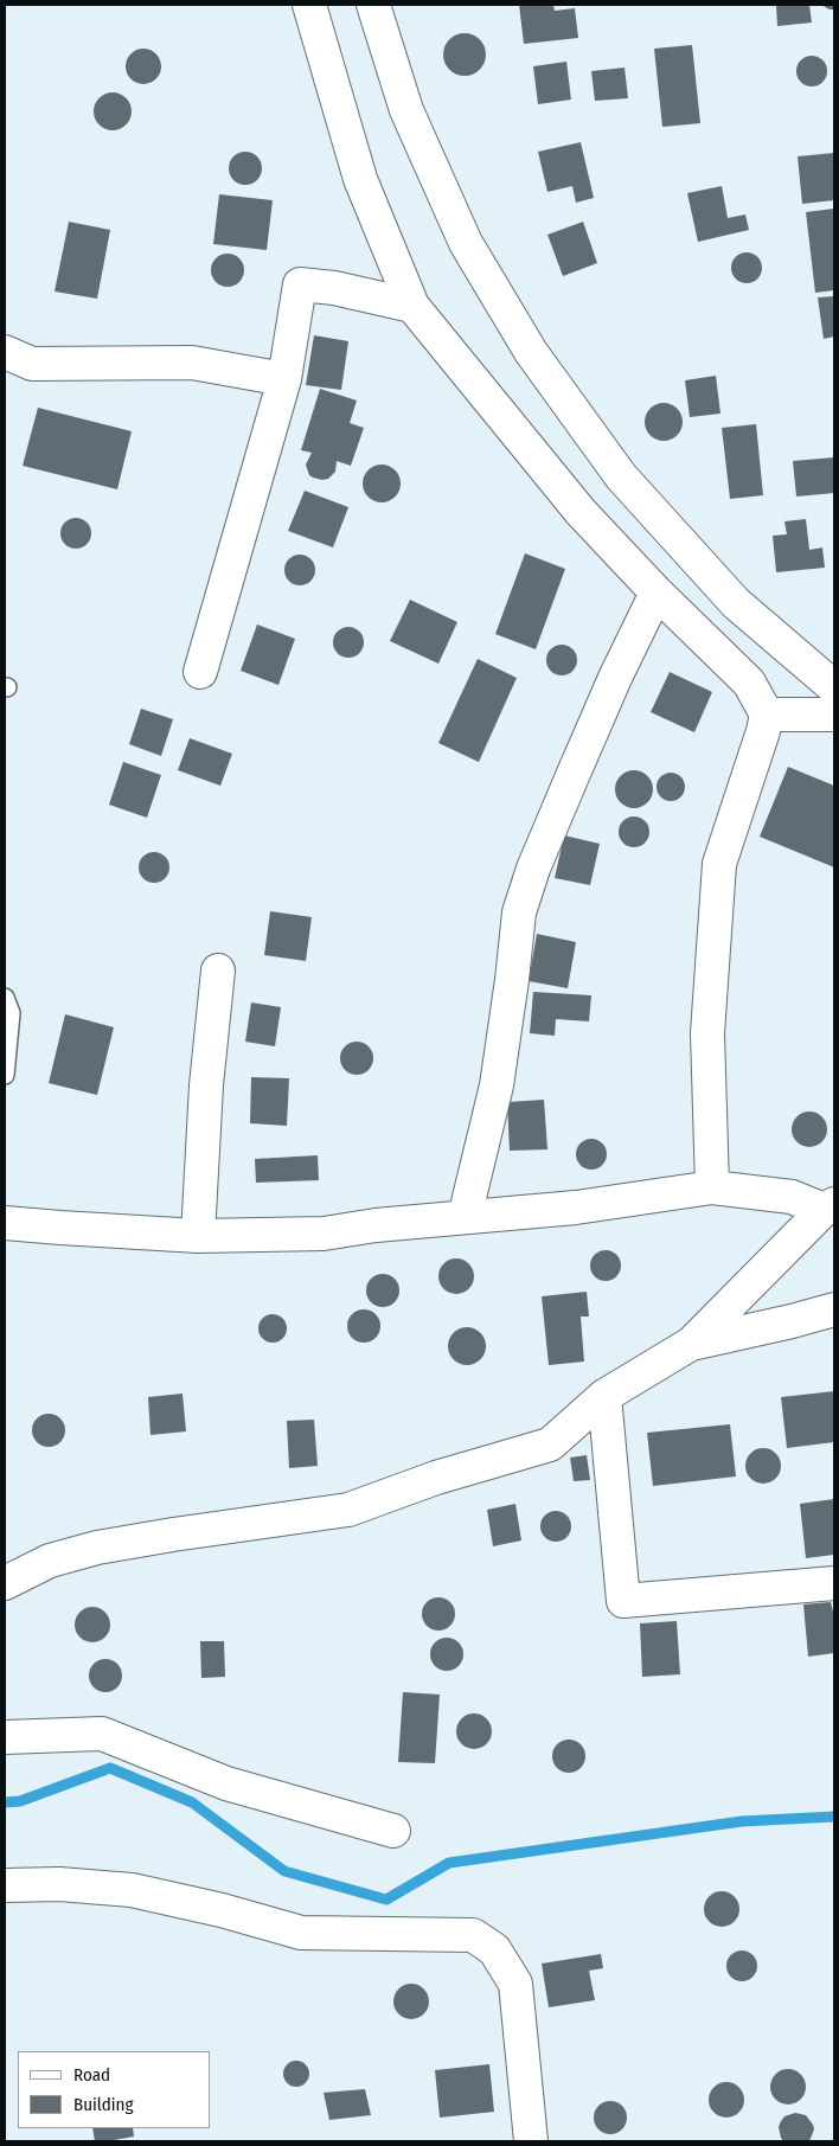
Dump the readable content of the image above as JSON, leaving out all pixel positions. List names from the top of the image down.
{
  "legend": ["Road", "Building"]
}
